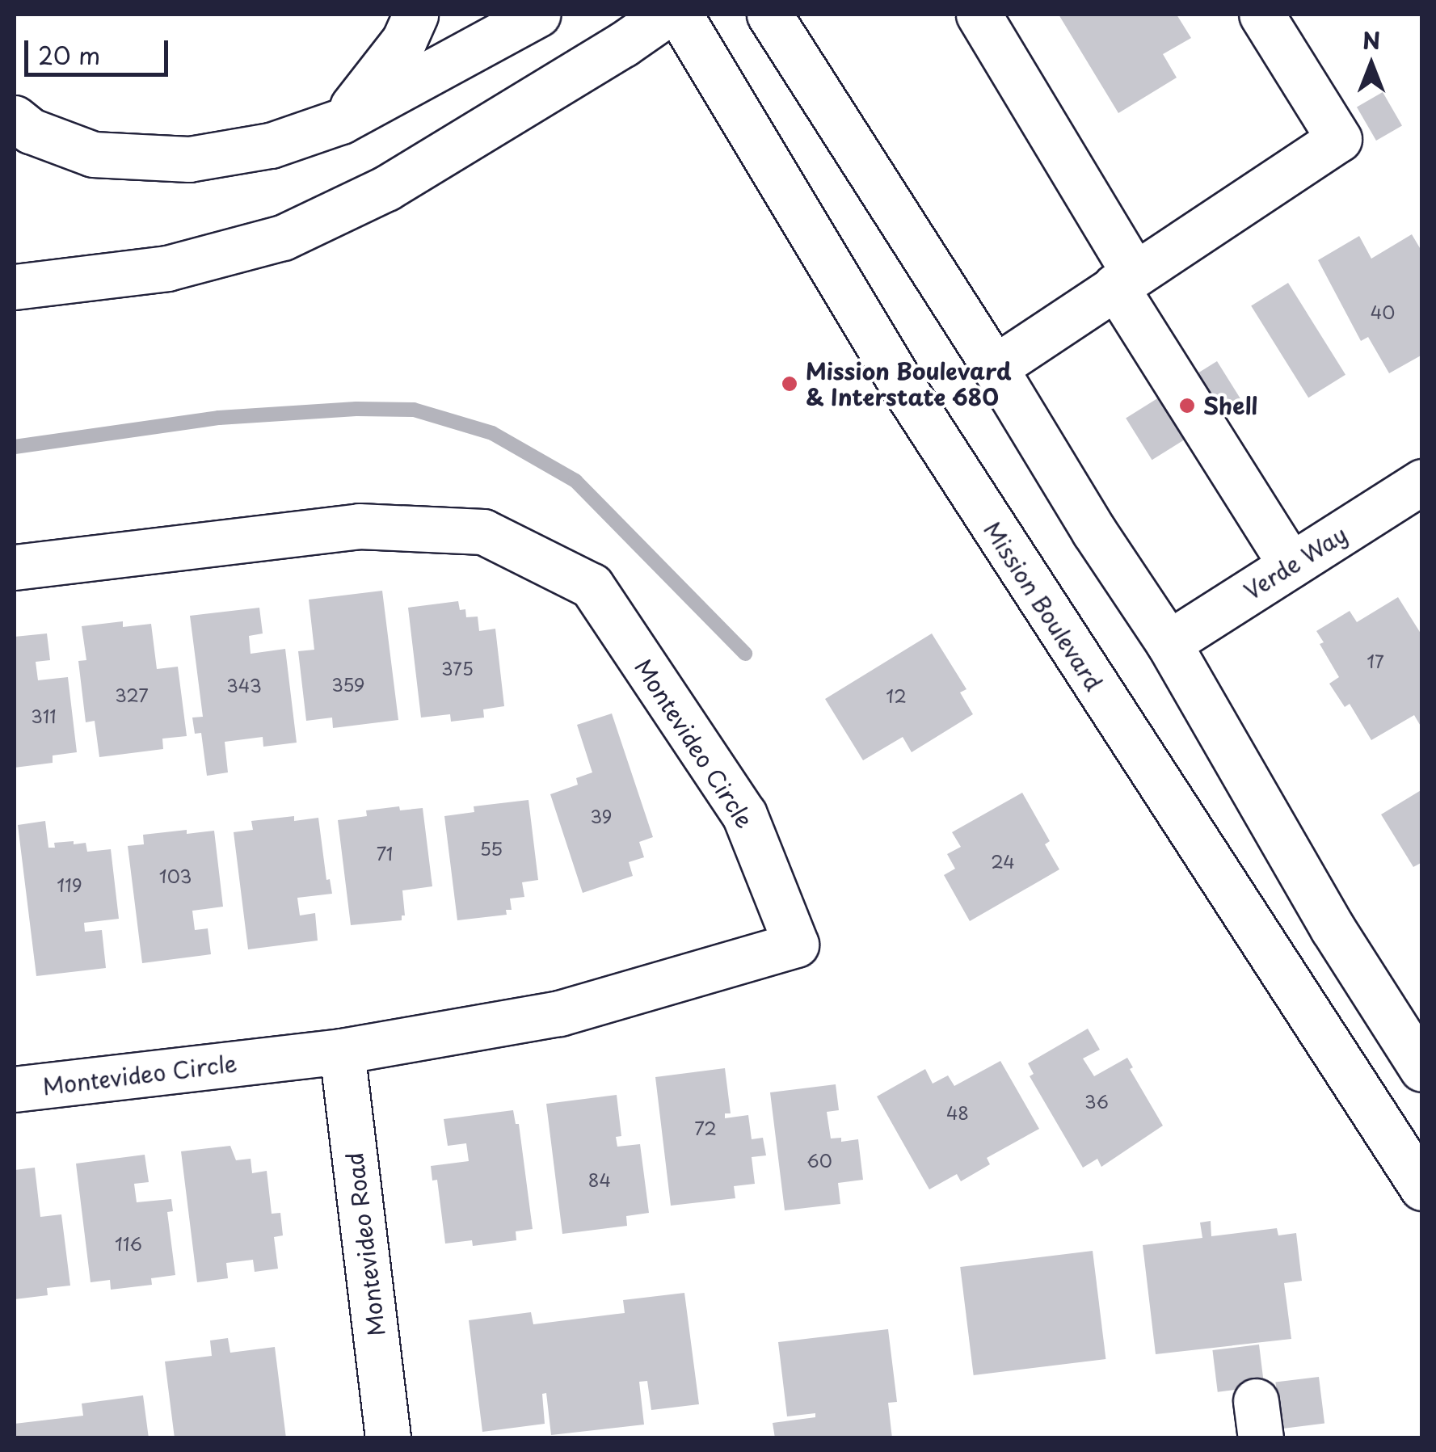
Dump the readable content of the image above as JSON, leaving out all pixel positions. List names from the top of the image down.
{
  "streets": {
    "main road": [
      "Verde Way",
      "Mission Boulevard",
      "Montevideo Circle",
      "Montevideo Road"
    ]
  },
  "crossings": [
    ["Montevideo Circle", "Montevideo Road"]
  ],
  "places": ["Mission Boulevard & Interstate 680", "Shell"],
  "house_numbers": [
    "40",
    "17",
    "375",
    "359",
    "343",
    "327",
    "12",
    "311",
    "39",
    "55",
    "71",
    "24",
    "103",
    "119",
    "36",
    "48",
    "72",
    "60",
    "84",
    "116"
  ],
  "scale_bar": "20 m",
  "north": "top"
}
